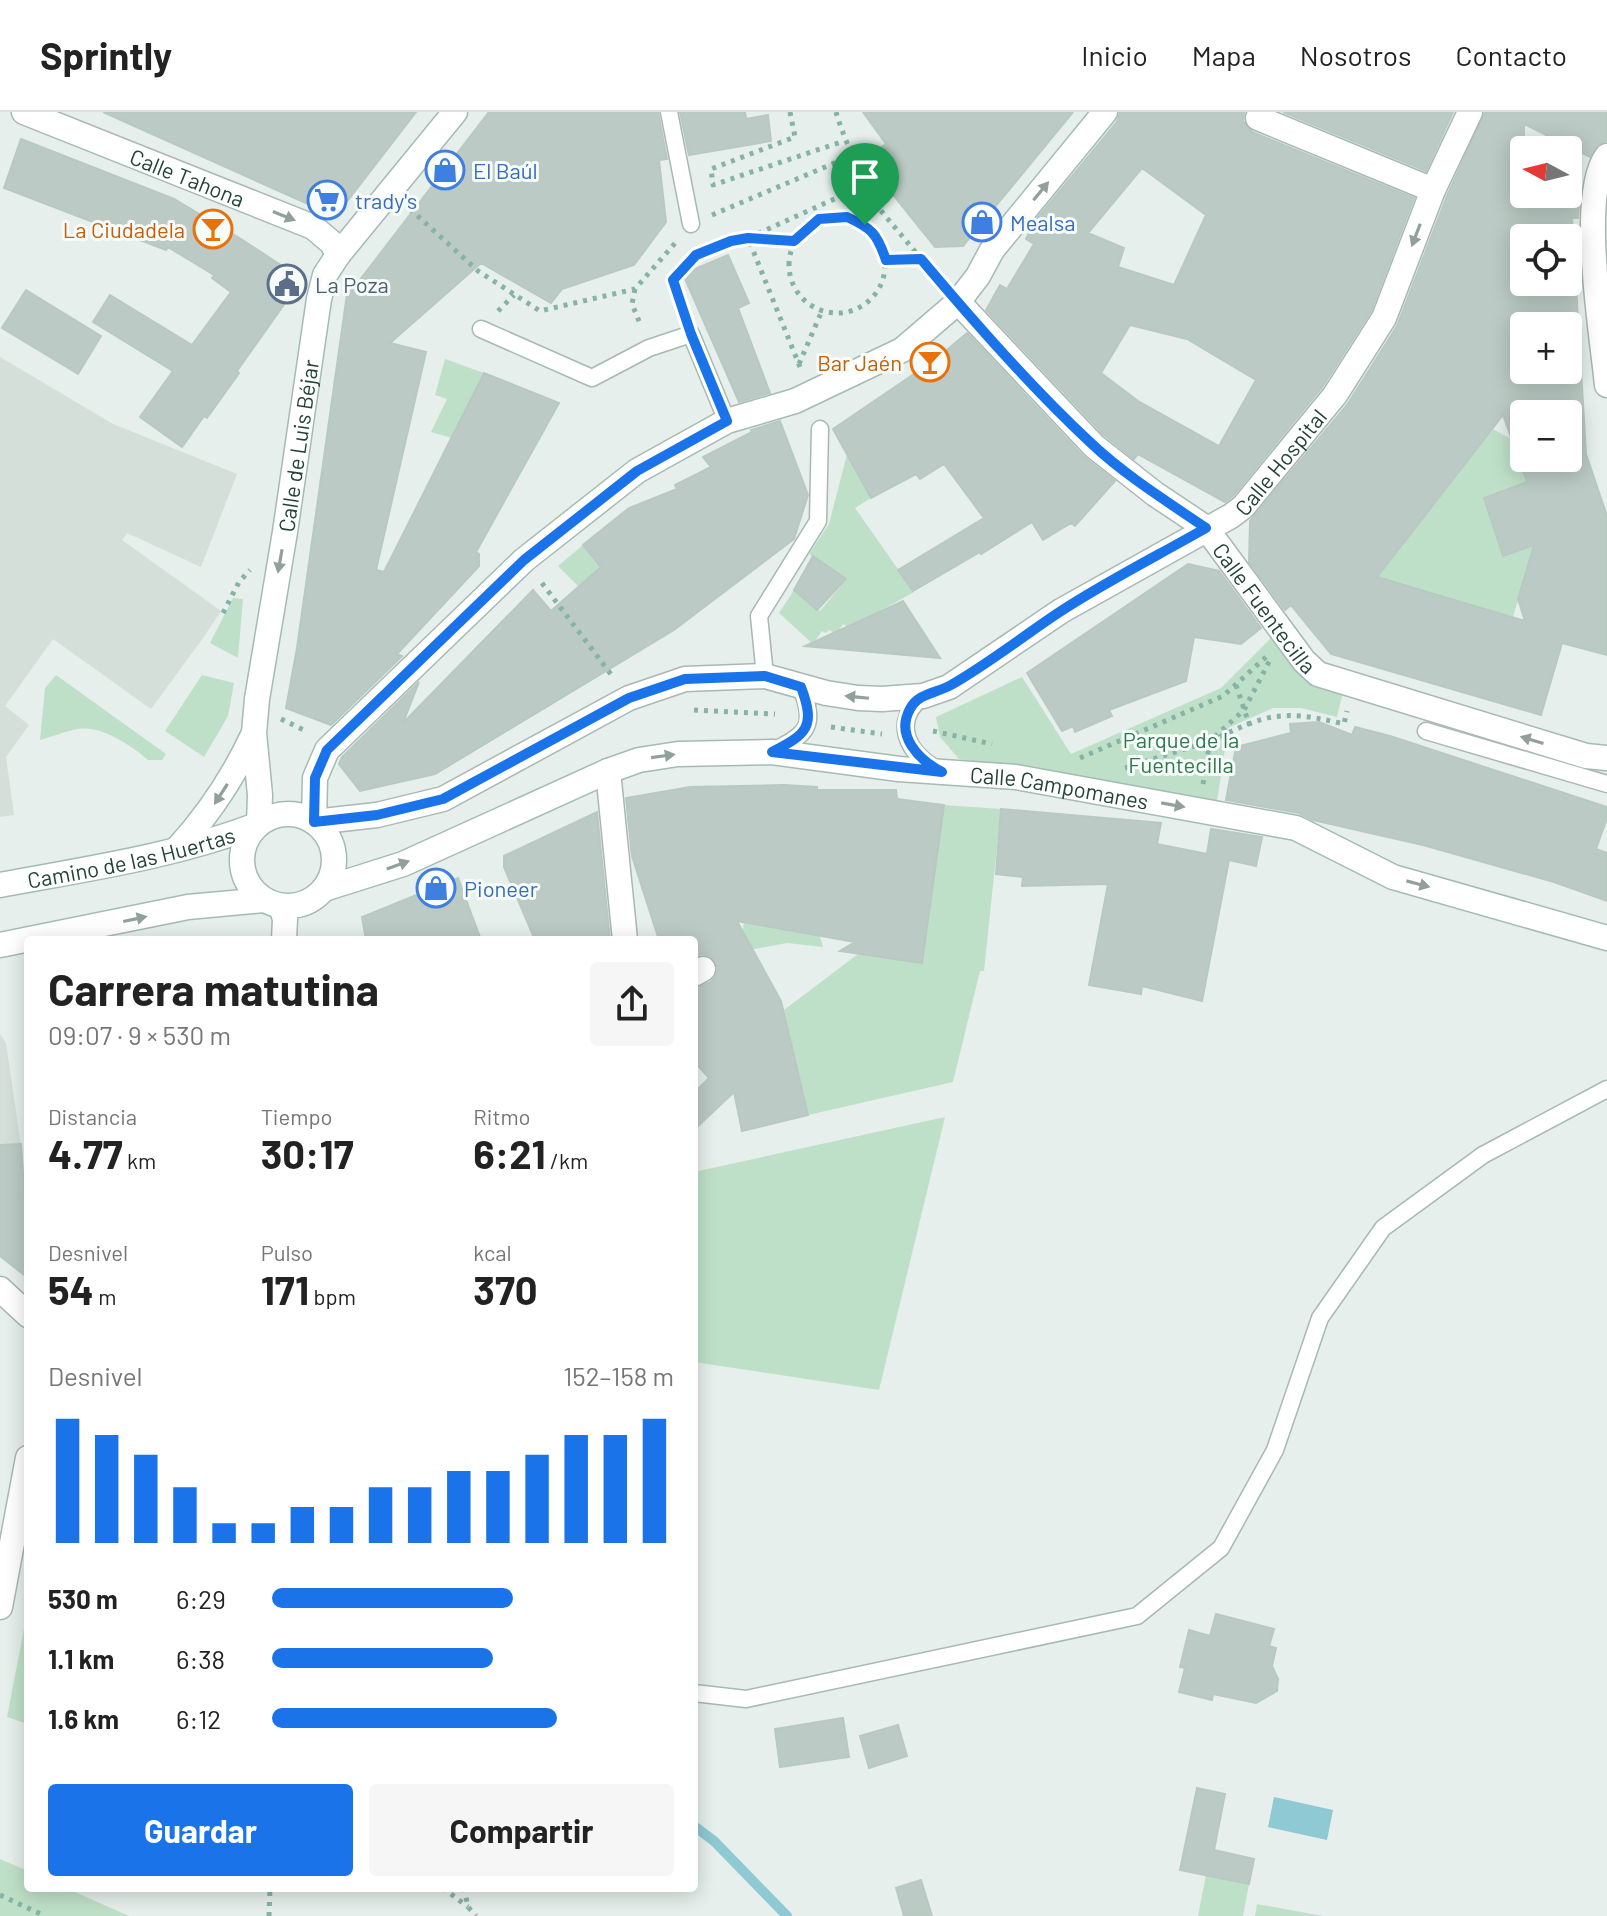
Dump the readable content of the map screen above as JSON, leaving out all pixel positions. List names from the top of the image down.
{
  "streets": {
    "street": [
      "Calle Tahona",
      "Calle de Luis Béjar",
      "Calle Hospital",
      "Calle Fuentecilla",
      "Calle Campomanes",
      "Camino de las Huertas"
    ]
  },
  "crossings": [
    ["Calle Tahona", "Calle de Luis Béjar"],
    ["Calle de Luis Béjar", "Calle Hospital"],
    ["Calle de Luis Béjar", "Calle Campomanes"],
    ["Calle de Luis Béjar", "Camino de las Huertas"],
    ["Calle Hospital", "Calle Fuentecilla"],
    ["Calle Hospital", "Calle Campomanes"],
    ["Calle Hospital", "Camino de las Huertas"],
    ["Calle Campomanes", "Camino de las Huertas"]
  ],
  "one_way": [
    "Calle Tahona",
    "Calle de Luis Béjar",
    "Calle Fuentecilla",
    "Calle Campomanes"
  ],
  "parks": ["Parque de la Fuentecilla"],
  "places": {
    "shop": ["El Baúl", "Mealsa", "Pioneer"],
    "supermarket": ["trady's"],
    "bar": ["La Ciudadela", "Bar Jaén"],
    "public building": ["La Poza"]
  },
  "north": "left",
  "page": {
    "header": "Sprintly",
    "nav": [
      "Inicio",
      "Mapa",
      "Nosotros",
      "Contacto"
    ],
    "map_buttons": ["+", "−"],
    "heading": ["Carrera matutina", "09:07 · 9 × 530 m"],
    "stats": [
      ["Distancia", "4.77 km"],
      ["Tiempo", "30:17"],
      ["Ritmo", "6:21 /km"],
      ["Desnivel", "54 m"],
      ["Pulso", "171 bpm"],
      ["kcal", "370"]
    ],
    "chart": ["Desnivel", "152–158 m"],
    "list": [
      {
        "name": "530 m",
        "note": "6:29"
      },
      {
        "name": "1.1 km",
        "note": "6:38"
      },
      {
        "name": "1.6 km",
        "note": "6:12"
      }
    ],
    "buttons": ["Guardar", "Compartir"]
  }
}
